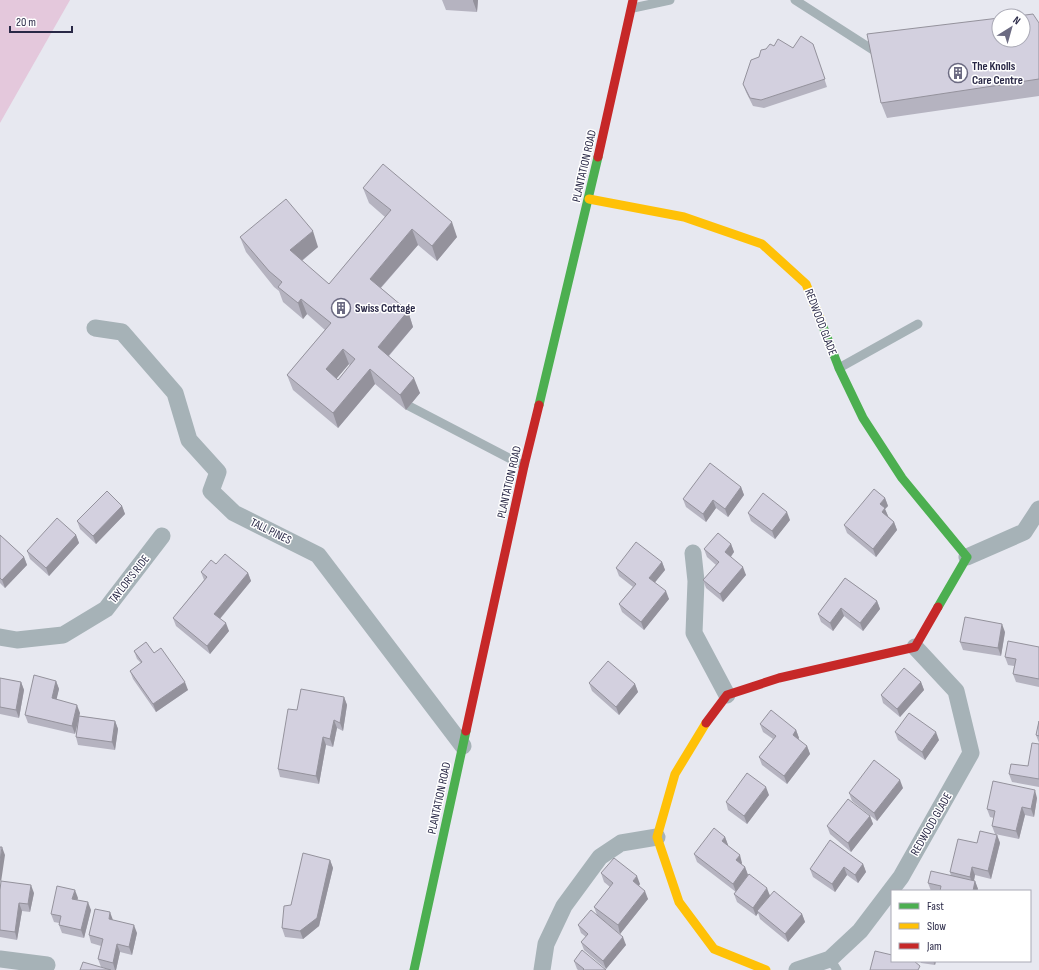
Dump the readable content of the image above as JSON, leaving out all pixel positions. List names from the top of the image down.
{
  "streets": {
    "street": [
      "PLANTATION ROAD",
      "REDWOOD GLADE",
      "TALL PINES",
      "TAYLOR'S RIDE"
    ]
  },
  "crossings": [
    ["PLANTATION ROAD", "REDWOOD GLADE"],
    ["PLANTATION ROAD", "TALL PINES"]
  ],
  "places": {
    "building": ["The Knolls Care Centre", "Swiss Cottage"]
  },
  "legend": ["Fast", "Slow", "Jam"],
  "scale_bar": "20 m",
  "north": "top right"
}
